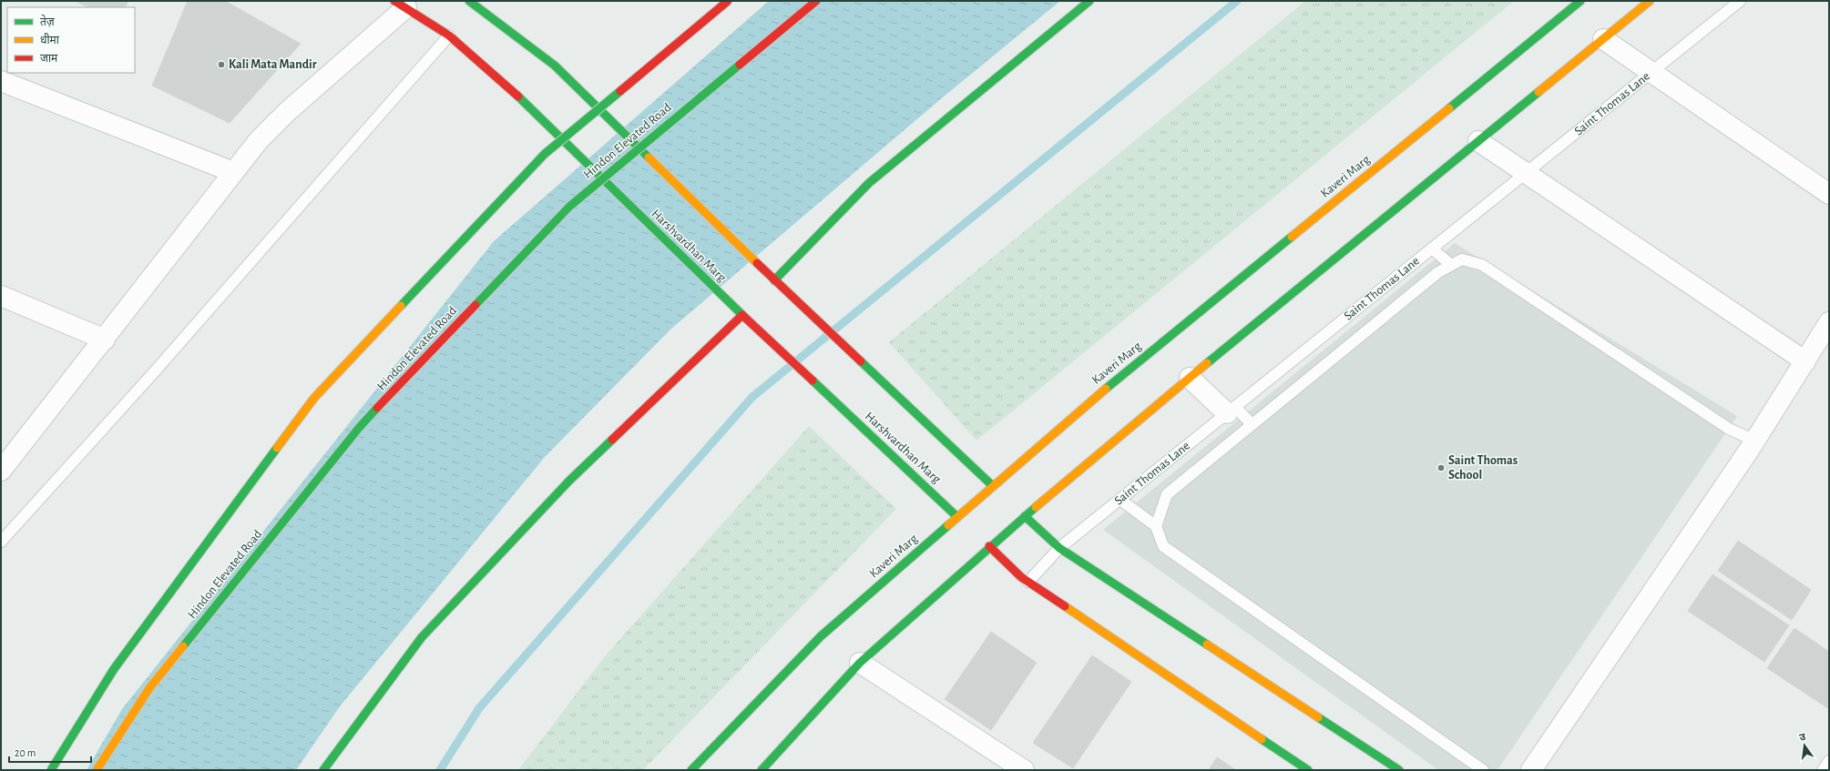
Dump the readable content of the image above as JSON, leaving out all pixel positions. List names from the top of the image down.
{
  "streets": {
    "main road": ["Hindon Elevated Road", "Kaveri Marg", "Harshvardhan Marg"],
    "lane": ["Saint Thomas Lane"]
  },
  "crossings": [
    ["Kaveri Marg", "Harshvardhan Marg"]
  ],
  "places": ["Kali Mata Mandir", "Saint Thomas School"],
  "legend": ["तेज़", "धीमा", "जाम"],
  "scale_bar": "20 m",
  "north": "top"
}
